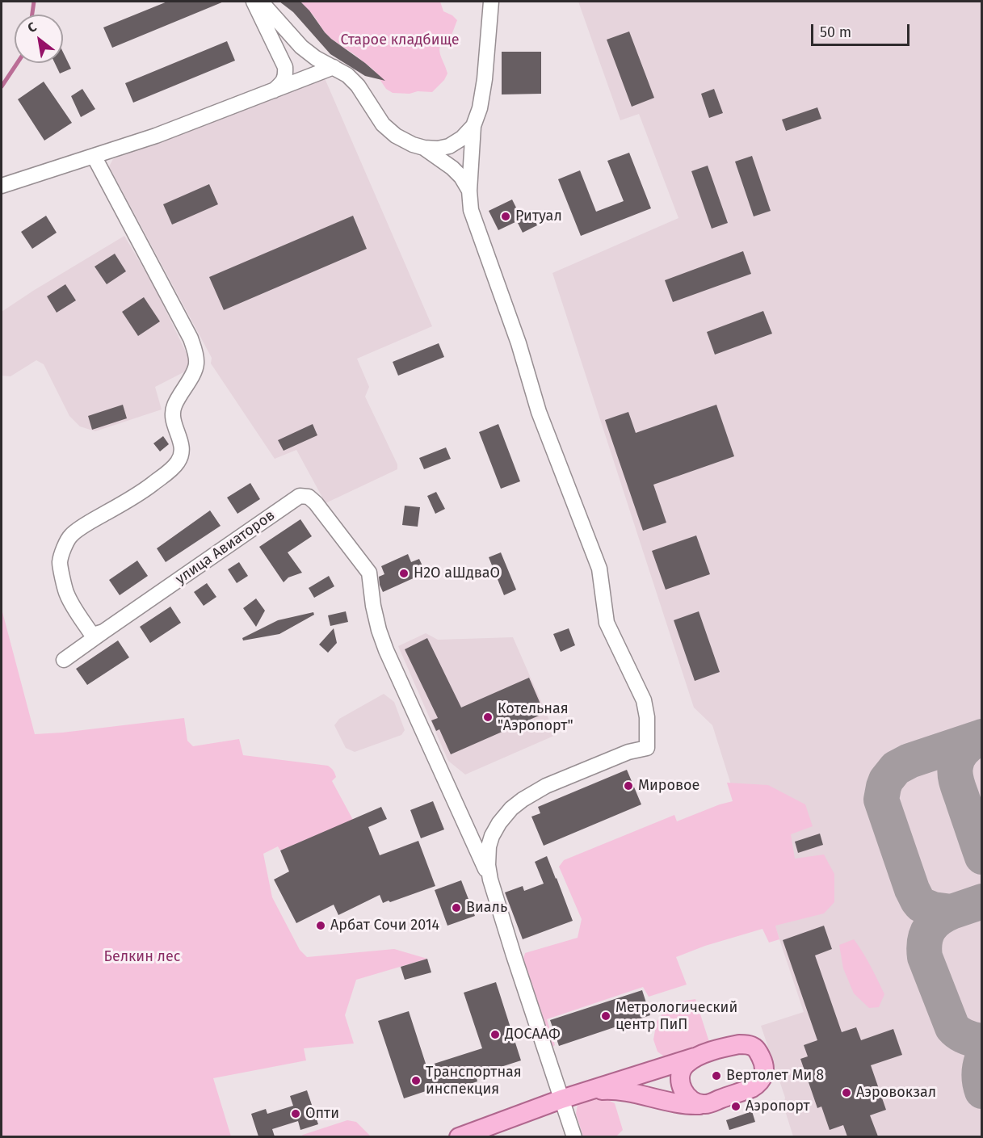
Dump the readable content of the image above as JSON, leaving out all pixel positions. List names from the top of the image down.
{
  "streets": {
    "street": ["улица Авиаторов"]
  },
  "parks": ["Старое кладбище", "Белкин лес"],
  "places": [
    "Ритуал",
    "H2O аШдваО",
    "Котельная \"Аэропорт\"",
    "Мировое",
    "Виаль",
    "Арбат Сочи 2014",
    "Метрологический центр ПиП",
    "ДОСААФ",
    "Вертолет Ми 8",
    "Транспортная инспекция",
    "Аэровокзал",
    "Аэропорт",
    "Опти"
  ],
  "scale_bar": "50 m",
  "north": "top left"
}
